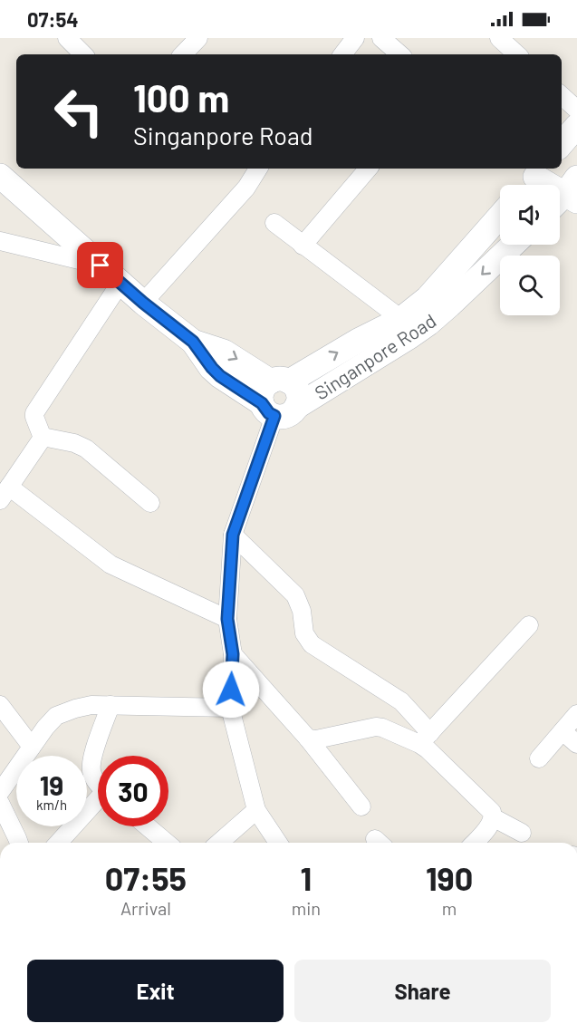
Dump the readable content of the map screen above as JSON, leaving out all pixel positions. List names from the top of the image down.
{
  "streets": {
    "main road": ["Singanpore Road"]
  },
  "page": {
    "status": "07:54",
    "turn": ["100 m", "Singanpore Road"],
    "speed": "19 km/h",
    "limit": "30",
    "eta": [
      "07:55",
      "Arrival",
      "1",
      "min",
      "190",
      "m"
    ],
    "buttons": ["Exit", "Share"]
  }
}
